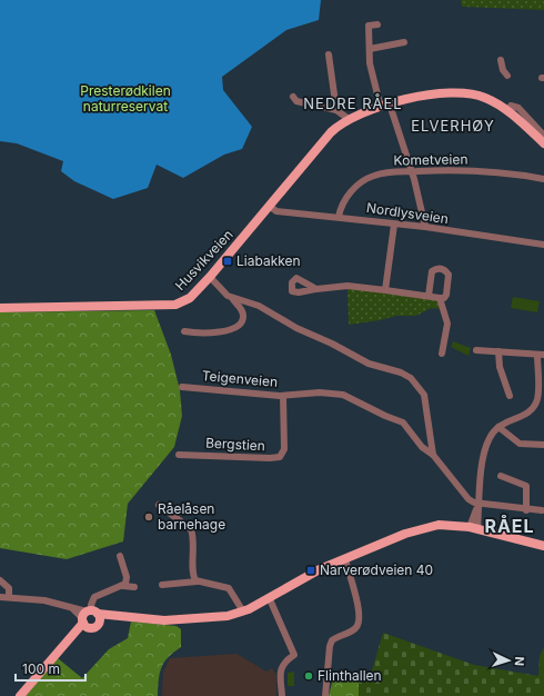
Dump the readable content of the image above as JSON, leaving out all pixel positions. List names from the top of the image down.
{
  "streets": {
    "main road": ["Husvikveien"],
    "street": [
      "Kometveien",
      "Nordlysveien",
      "Teigenveien",
      "Bergstien"
    ]
  },
  "crossings": [
    ["Kometveien", "Nordlysveien"],
    ["Nordlysveien", "Husvikveien"],
    ["Teigenveien", "Bergstien"]
  ],
  "districts": ["NEDRE RÅEL", "ELVERHØY", "RÅEL"],
  "parks": ["Presterødkilen naturreservat"],
  "places": {
    "transit": ["Liabakken", "Narverødveien 40"],
    "other": ["Råelåsen barnehage", "Flinthallen"]
  },
  "scale_bar": "100 m",
  "north": "right"
}
